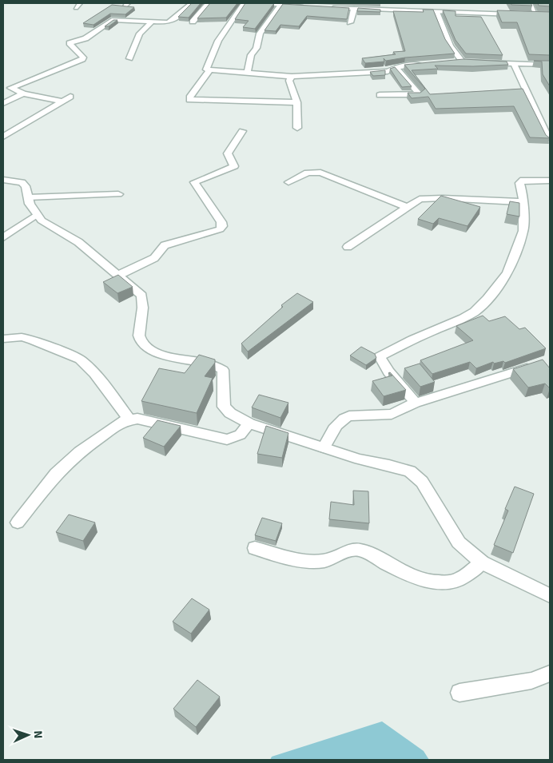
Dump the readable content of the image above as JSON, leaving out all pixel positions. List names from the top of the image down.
{
  "north": "right"
}
